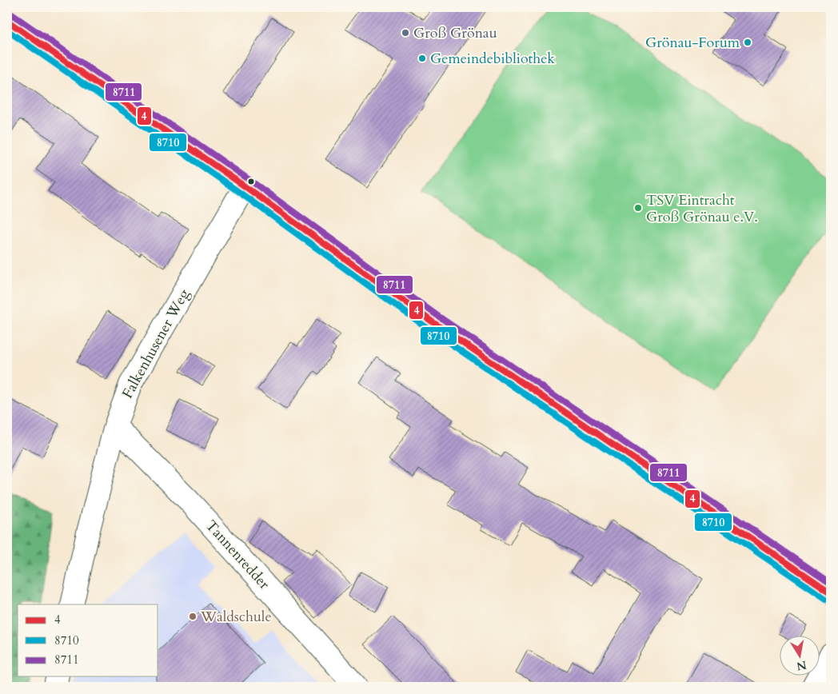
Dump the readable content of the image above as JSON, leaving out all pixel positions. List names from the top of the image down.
{
  "streets": {
    "street": ["Falkenhusener Weg", "Tannenredder"]
  },
  "crossings": [
    ["Falkenhusener Weg", "Tannenredder"]
  ],
  "places": [
    "Groß Grönau",
    "Grönau-Forum",
    "Gemeindebibliothek",
    "TSV Eintracht Groß Grönau e.V.",
    "Waldschule"
  ],
  "lines": ["transit line 8711", "transit line 4", "transit line 8710"],
  "legend": ["4", "8710", "8711"],
  "north": "bottom"
}
